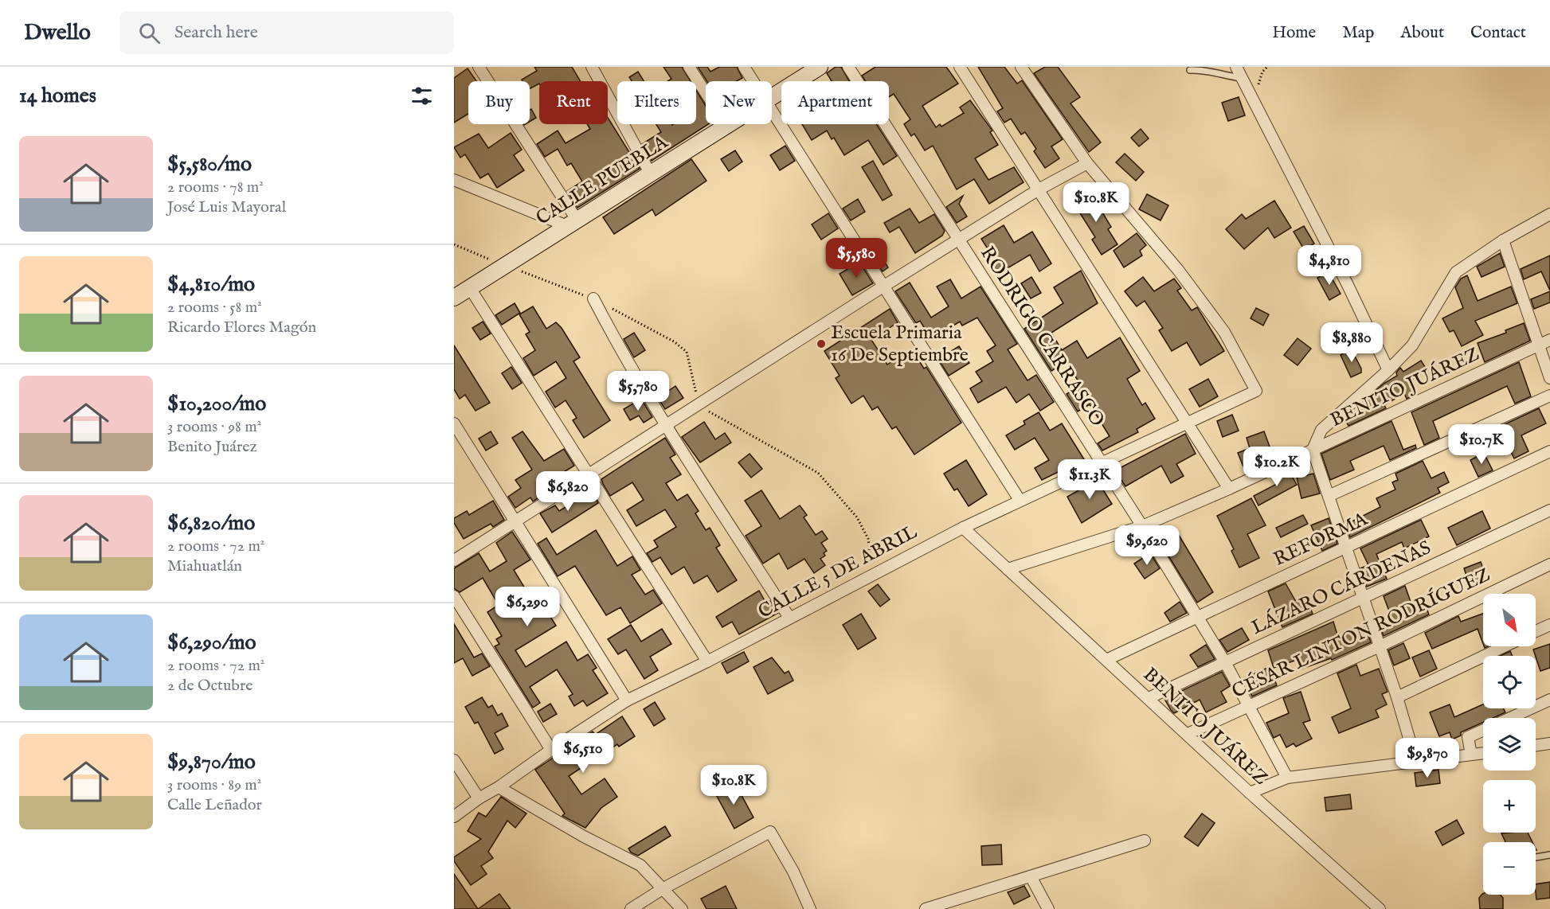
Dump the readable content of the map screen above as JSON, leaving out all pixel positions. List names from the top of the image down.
{
  "streets": {
    "street": [
      "CALLE PUEBLA",
      "RODRIGO CARRASCO",
      "BENITO JUÁREZ",
      "REFORMA",
      "CALLE 5 DE ABRIL",
      "LÁZARO CÁRDENAS",
      "CÉSAR LINTON RODRÍGUEZ"
    ]
  },
  "crossings": [
    ["RODRIGO CARRASCO", "BENITO JUÁREZ"],
    ["RODRIGO CARRASCO", "REFORMA"],
    ["RODRIGO CARRASCO", "CALLE 5 DE ABRIL"],
    ["RODRIGO CARRASCO", "LÁZARO CÁRDENAS"],
    ["RODRIGO CARRASCO", "CÉSAR LINTON RODRÍGUEZ"],
    ["BENITO JUÁREZ", "REFORMA"],
    ["BENITO JUÁREZ", "CALLE 5 DE ABRIL"],
    ["BENITO JUÁREZ", "LÁZARO CÁRDENAS"],
    ["BENITO JUÁREZ", "CÉSAR LINTON RODRÍGUEZ"]
  ],
  "places": ["Escuela Primaria 16 De Septiembre"],
  "north": "bottom right",
  "page": {
    "header": "Dwello",
    "search": "Search here",
    "nav": [
      "Home",
      "Map",
      "About",
      "Contact"
    ],
    "heading": "14 homes",
    "chip": [
      "Buy",
      "Rent",
      "Filters",
      "New",
      "Apartment"
    ],
    "list": [
      {
        "name": "$5,580/mo",
        "note": "2 rooms · 78 m² · José Luis Mayoral"
      },
      {
        "name": "$4,810/mo",
        "note": "2 rooms · 58 m² · Ricardo Flores Magón"
      },
      {
        "name": "$10,200/mo",
        "note": "3 rooms · 98 m² · Benito Juárez"
      },
      {
        "name": "$6,820/mo",
        "note": "2 rooms · 72 m² · Miahuatlán"
      },
      {
        "name": "$6,290/mo",
        "note": "2 rooms · 72 m² · 2 de Octubre"
      },
      {
        "name": "$9,870/mo",
        "note": "3 rooms · 89 m² · Calle Leñador"
      }
    ],
    "price": [
      "$10.8K",
      "$5,580",
      "$4,810",
      "$8,880",
      "$5,780",
      "$10.7K",
      "$10.2K",
      "$11.3K",
      "$6,820",
      "$9,620",
      "$6,290",
      "$6,510",
      "$9,870",
      "$10.8K"
    ],
    "map_buttons": ["+", "−"]
  }
}
